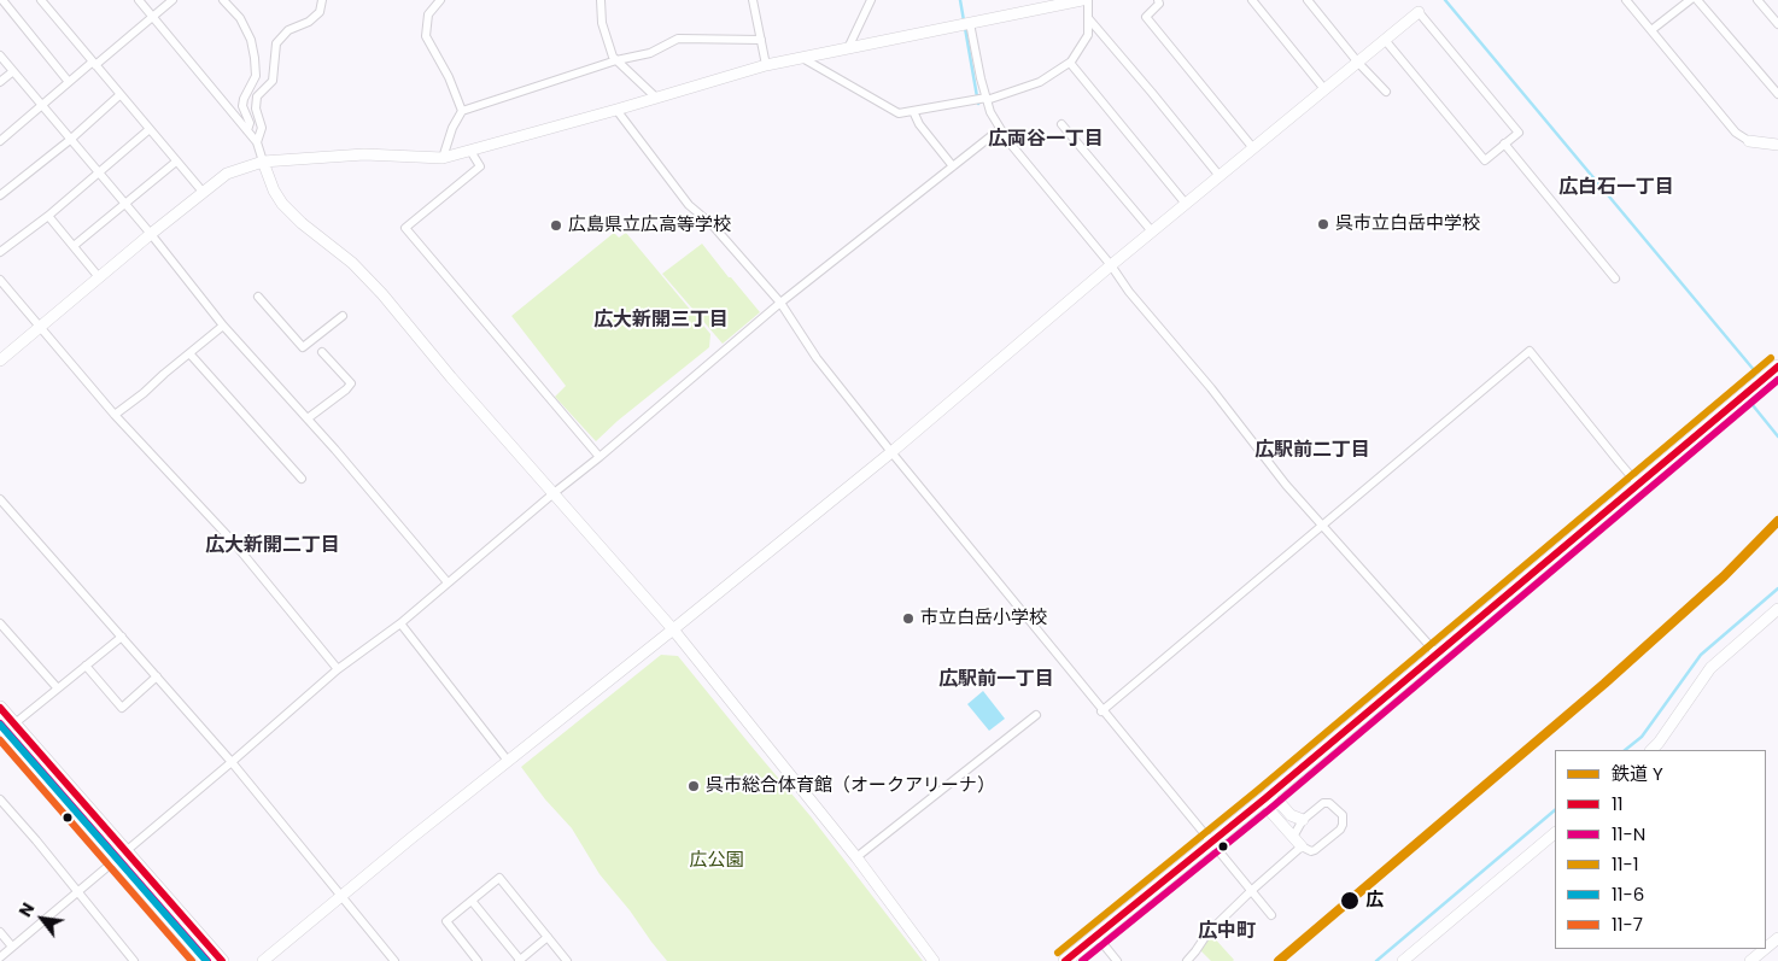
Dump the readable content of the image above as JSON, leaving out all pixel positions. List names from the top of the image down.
{
  "districts": [
    "広両谷一丁目",
    "広白石一丁目",
    "広大新開三丁目",
    "広駅前二丁目",
    "広大新開二丁目",
    "広駅前一丁目",
    "広中町"
  ],
  "parks": ["広公園"],
  "places": [
    "呉市立白岳中学校",
    "広島県立広高等学校",
    "市立白岳小学校",
    "呉市総合体育館（オークアリーナ）",
    "広"
  ],
  "lines": [
    "transit line 11-1",
    "transit line 11",
    "transit line 11-N",
    "rail line Y",
    "transit line 11-6",
    "transit line 11-7"
  ],
  "legend": [
    "鉄道 Y",
    "11",
    "11-N",
    "11-1",
    "11-6",
    "11-7"
  ],
  "north": "top left"
}
